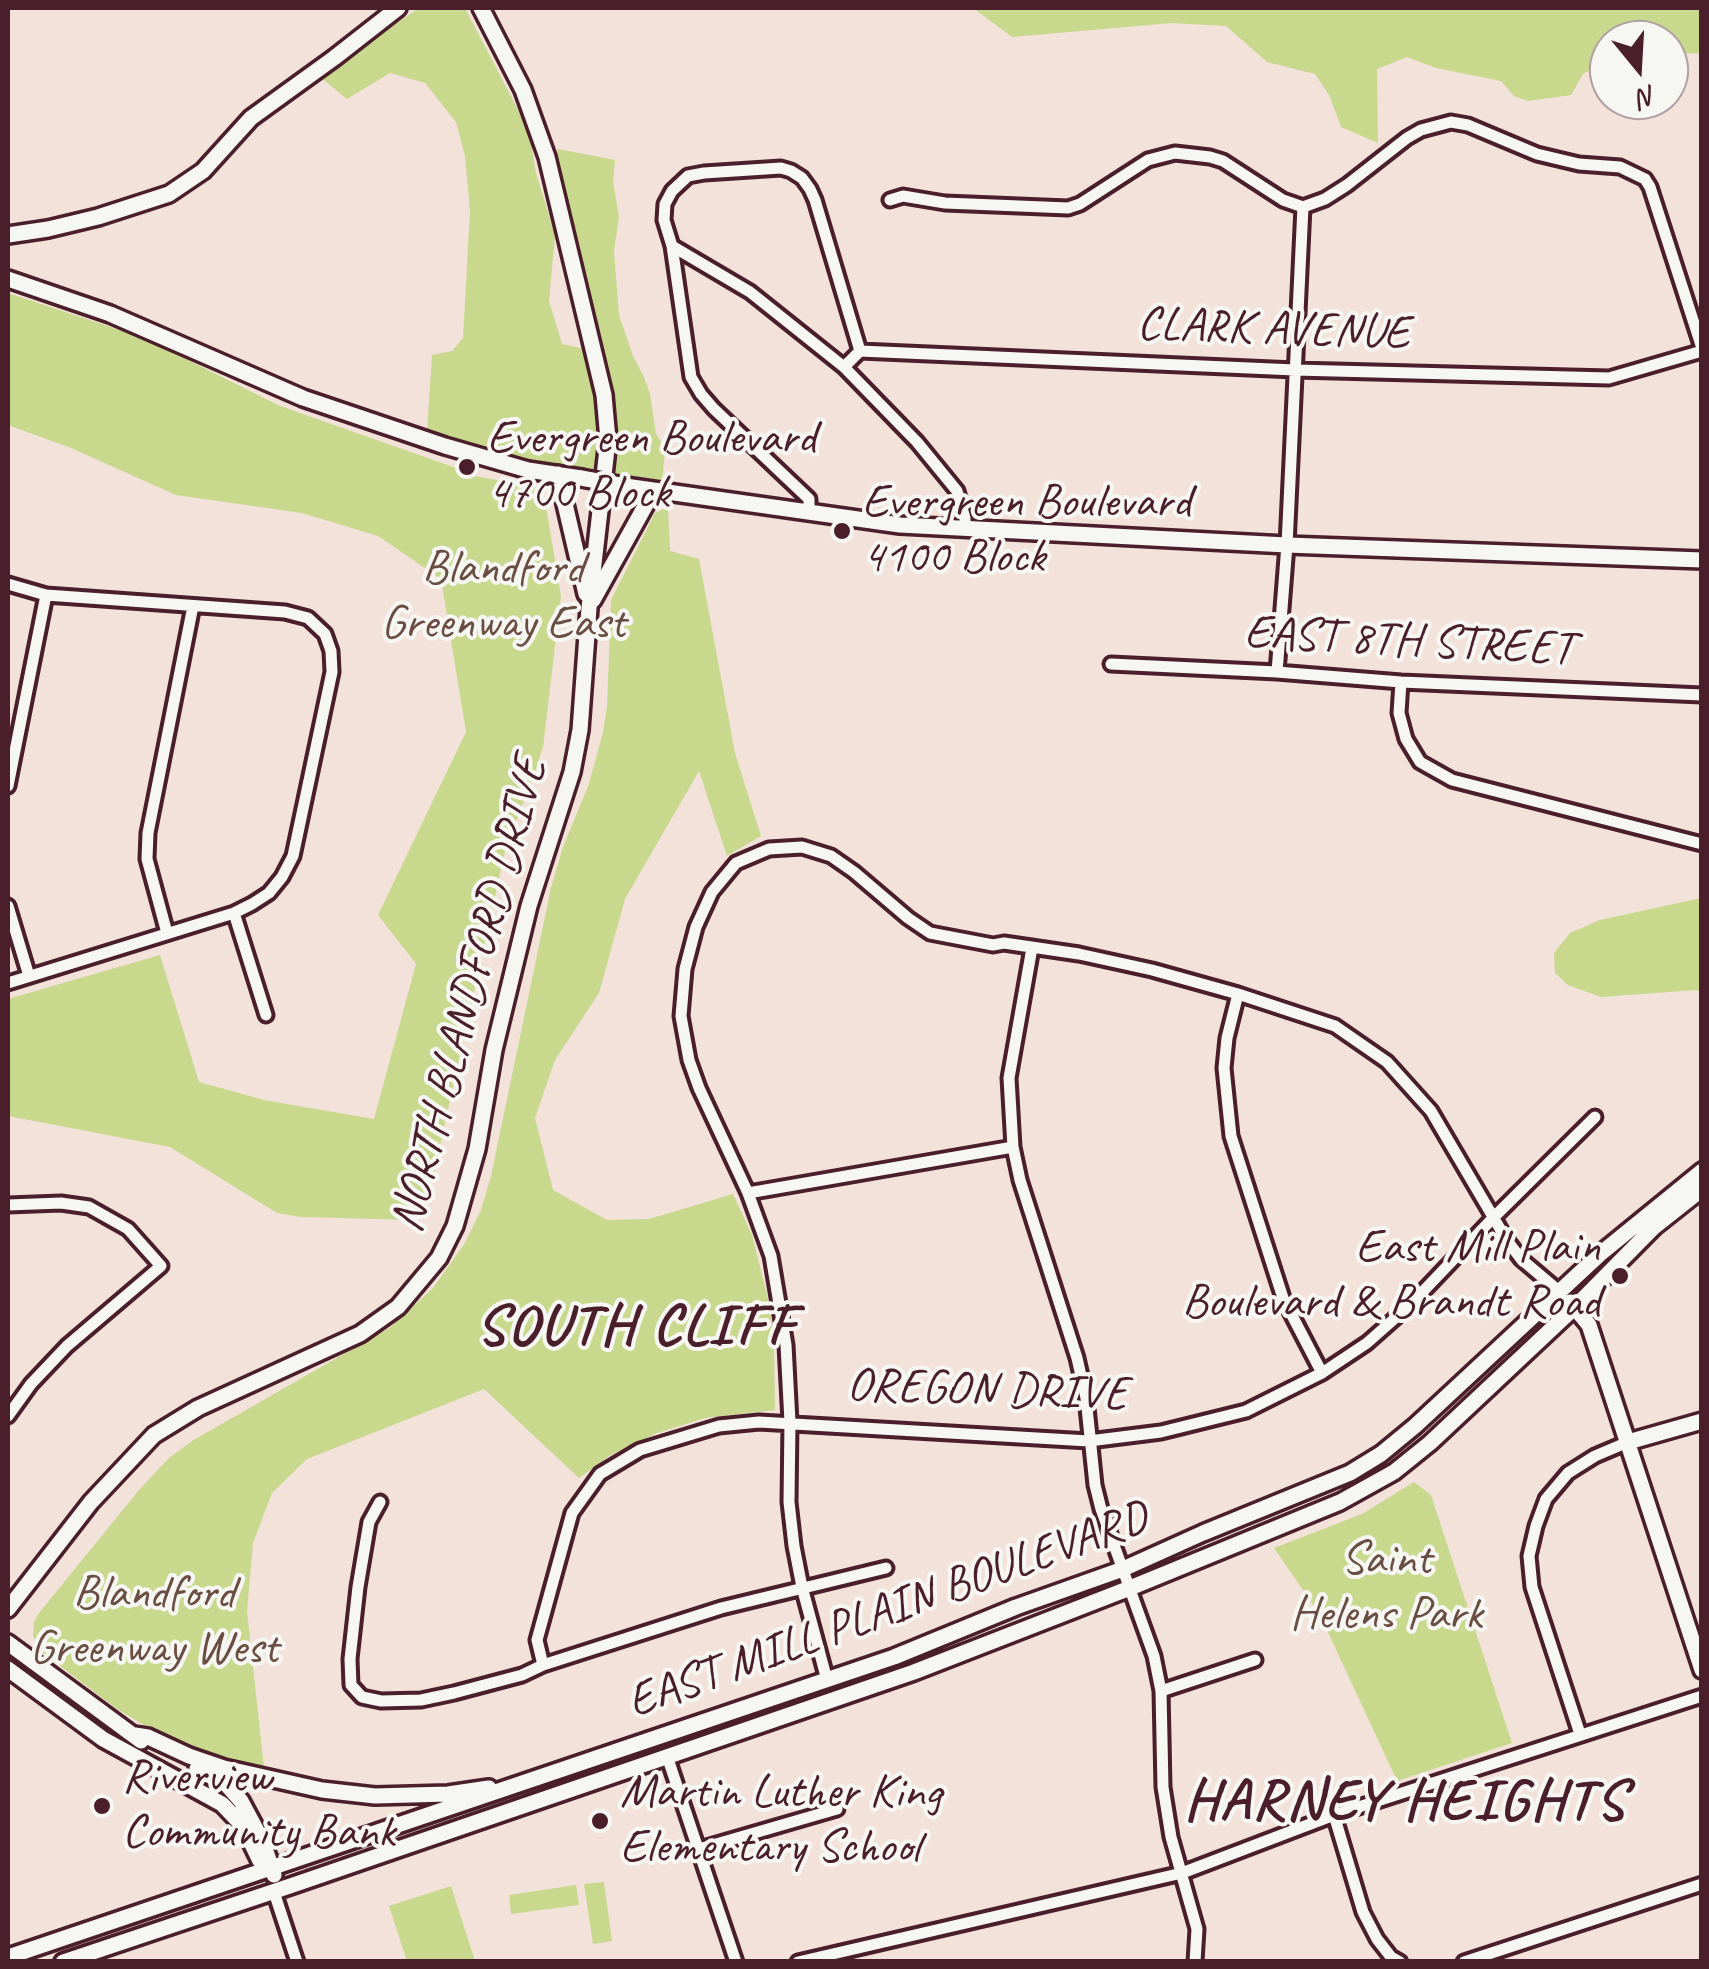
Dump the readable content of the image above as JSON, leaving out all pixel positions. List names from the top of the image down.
{
  "streets": {
    "street": [
      "CLARK AVENUE",
      "EAST 8TH STREET",
      "NORTH BLANDFORD DRIVE",
      "OREGON DRIVE",
      "EAST MILL PLAIN BOULEVARD"
    ]
  },
  "districts": ["SOUTH CLIFF", "HARNEY HEIGHTS"],
  "parks": ["Blandford Greenway East", "Saint Helens Park", "Blandford Greenway West"],
  "places": [
    "Evergreen Boulevard 4700 Block",
    "Evergreen Boulevard 4100 Block",
    "East Mill Plain Boulevard & Brandt Road",
    "Riverview Community Bank",
    "Martin Luther King Elementary School"
  ],
  "north": "bottom"
}
